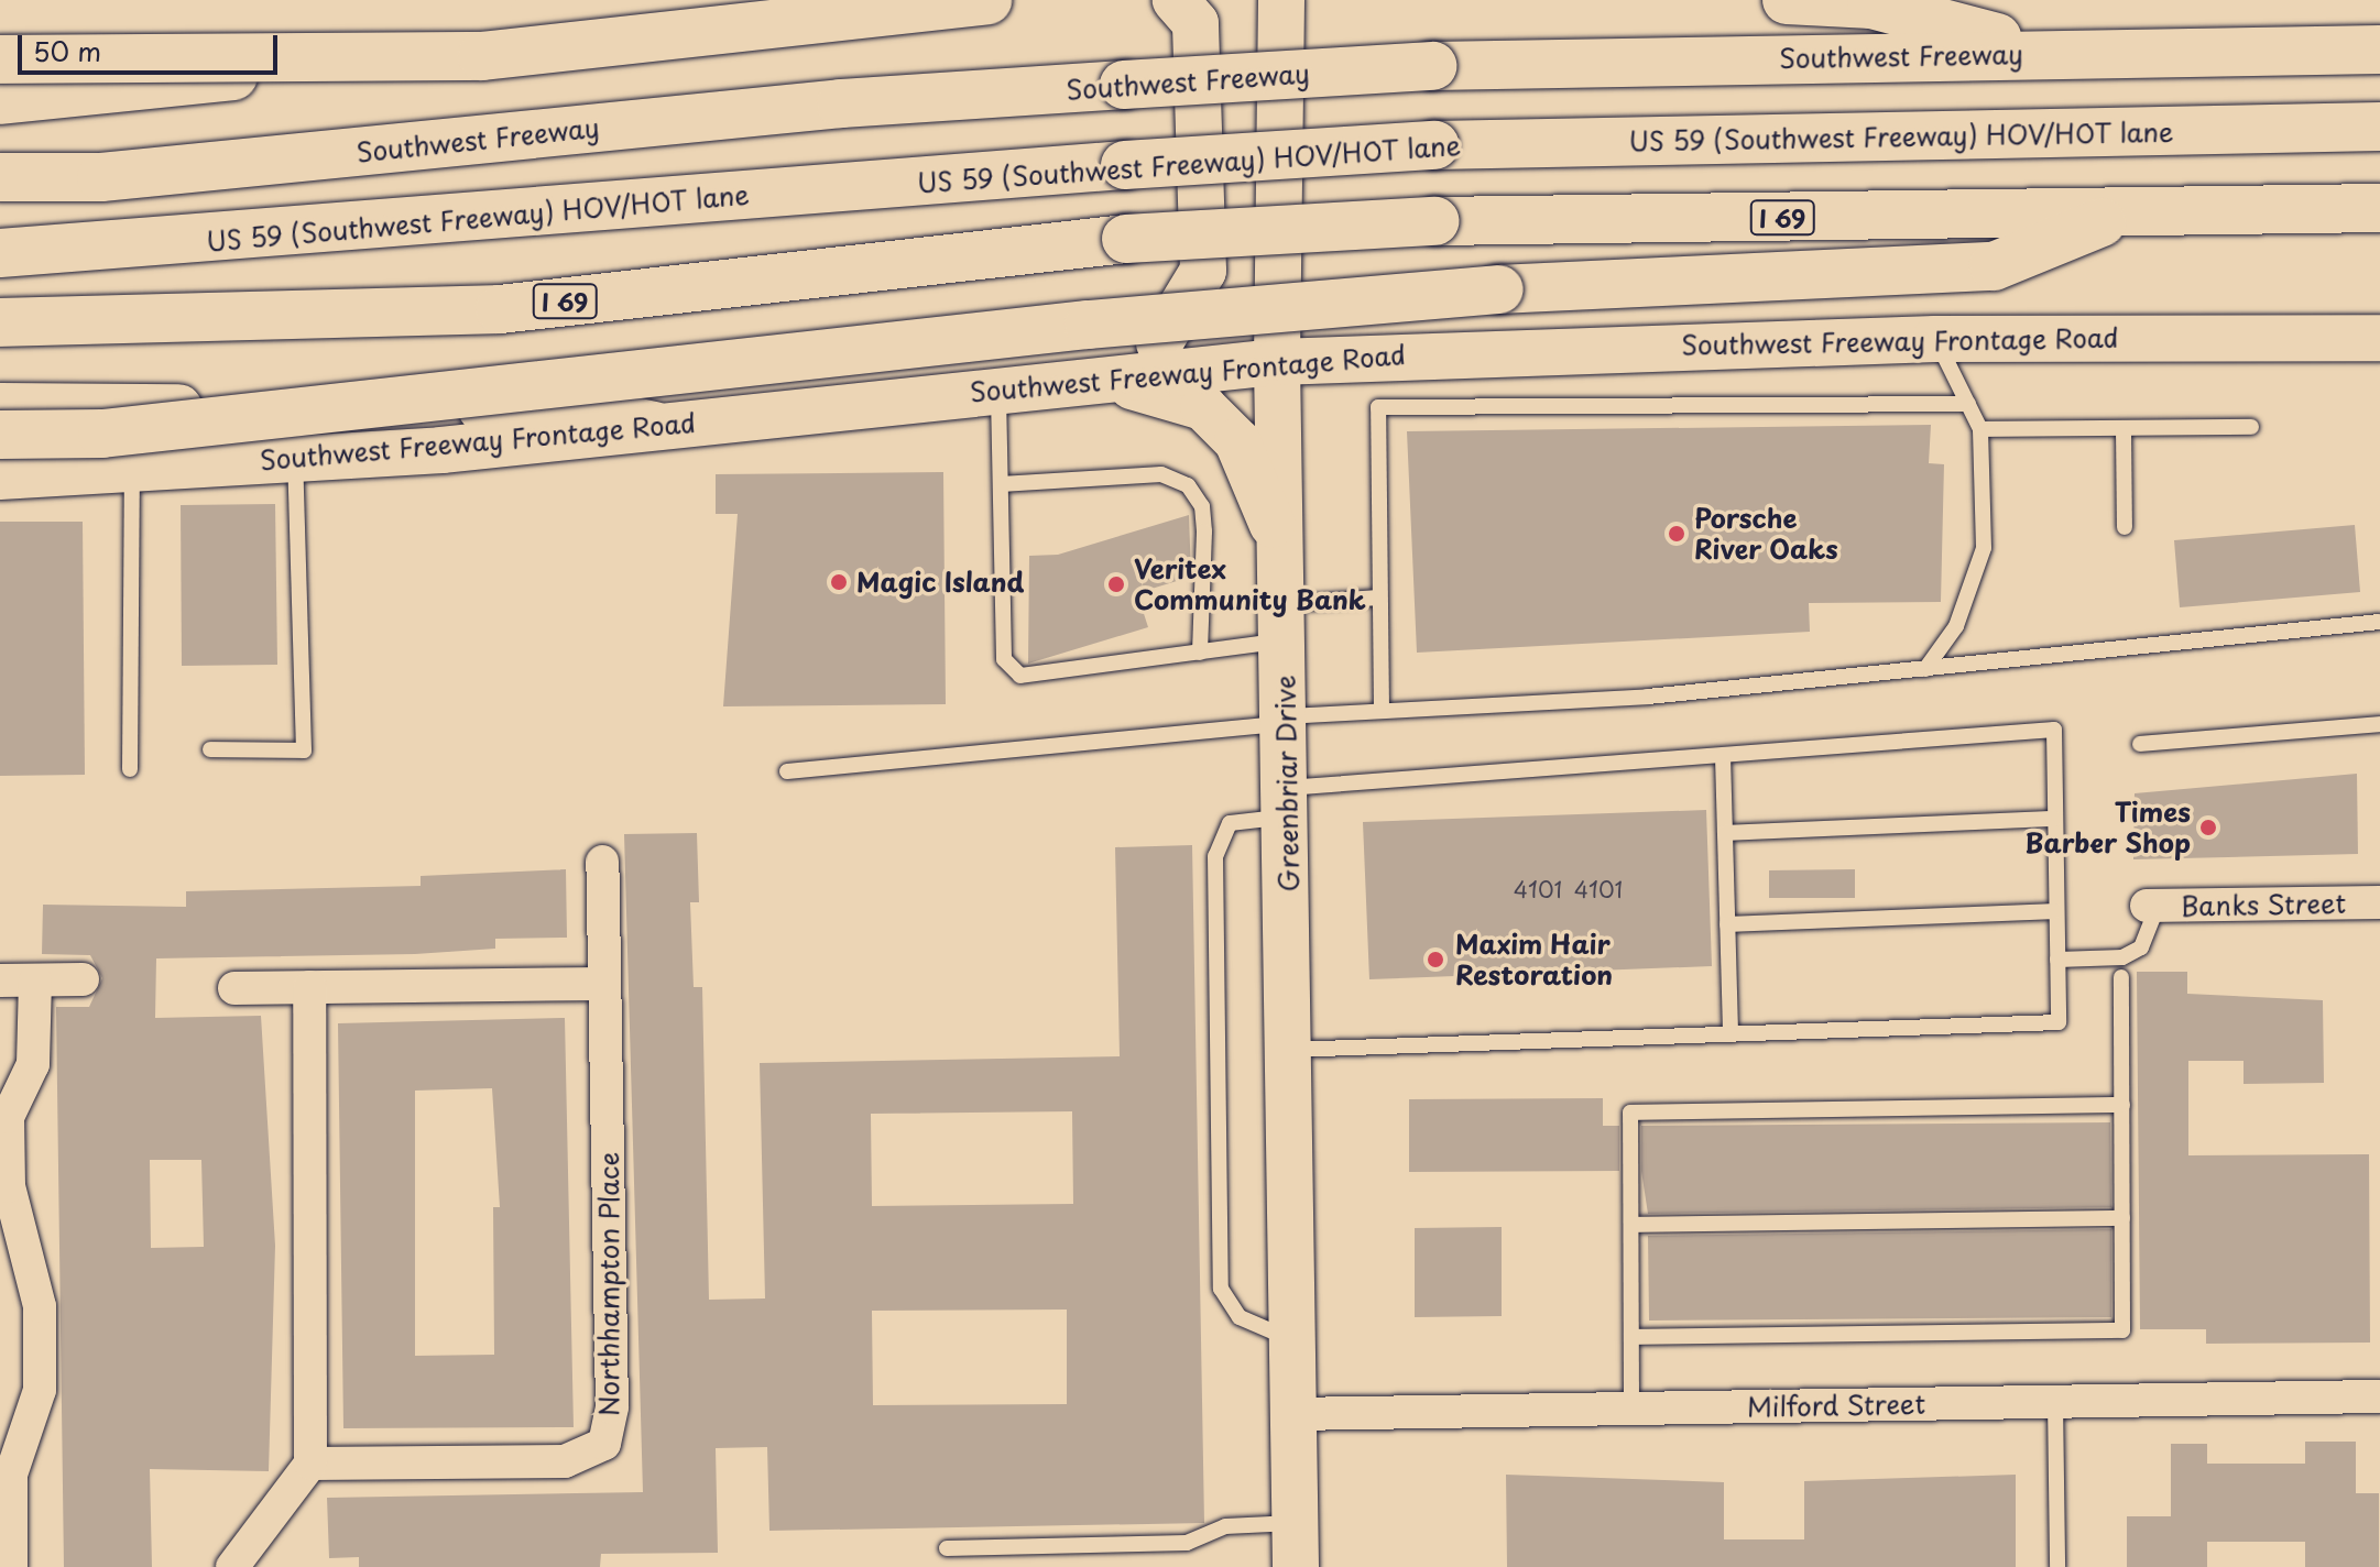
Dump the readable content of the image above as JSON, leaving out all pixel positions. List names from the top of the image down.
{
  "streets": {
    "highway": ["Southwest Freeway", "US 59 (Southwest Freeway) HOV/HOT lane", "I 69"],
    "main road": ["Southwest Freeway Frontage Road", "Greenbriar Drive"],
    "street": ["Banks Street", "Northhampton Place", "Milford Street"]
  },
  "crossings": [
    ["Southwest Freeway Frontage Road", "Greenbriar Drive"],
    ["Greenbriar Drive", "Milford Street"]
  ],
  "places": [
    "Porsche River Oaks",
    "Magic Island",
    "Veritex Community Bank",
    "Times Barber Shop",
    "Maxim Hair Restoration"
  ],
  "house_numbers": ["4101", "4101"],
  "scale_bar": "50 m"
}
